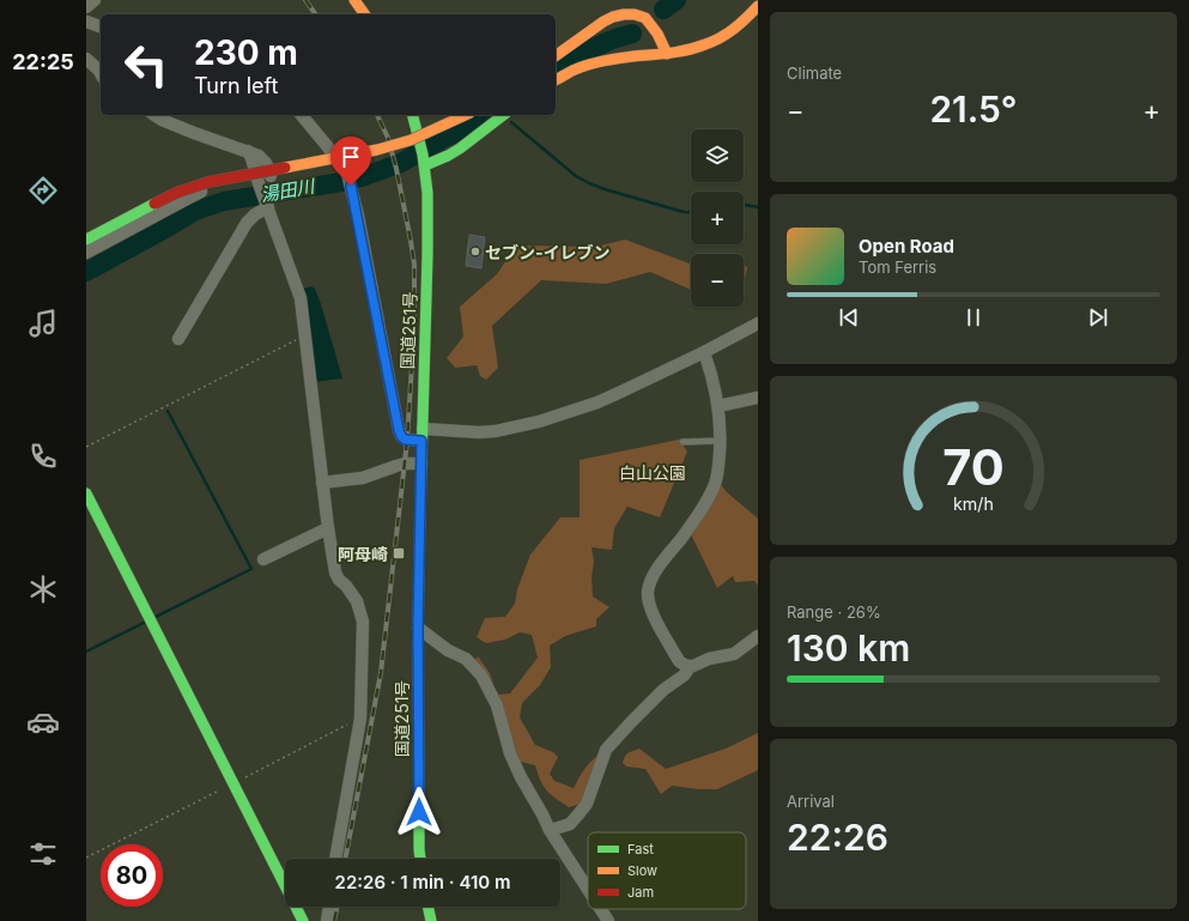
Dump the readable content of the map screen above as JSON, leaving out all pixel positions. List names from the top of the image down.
{
  "streets": {
    "main road": ["国道251号"]
  },
  "water": ["湯田川"],
  "parks": ["白山公園"],
  "places": {
    "other": ["セブン-イレブン"],
    "transit": ["阿母崎"]
  },
  "legend": ["Fast", "Slow", "Jam"],
  "page": {
    "tabs": "22:25",
    "tile": [
      "Climate",
      ["Range · 26%", "130 km"],
      ["Arrival", "22:26"]
    ],
    "turn": ["230 m", "Turn left"],
    "heat": ["−", "21.5°", "+"],
    "map_buttons": ["+", "−"],
    "song": ["Open Road", "Tom Ferris"],
    "limit": "80",
    "trip": "22:26 · 1 min · 410 m",
    "gauge": ["70", "km/h"]
  }
}
